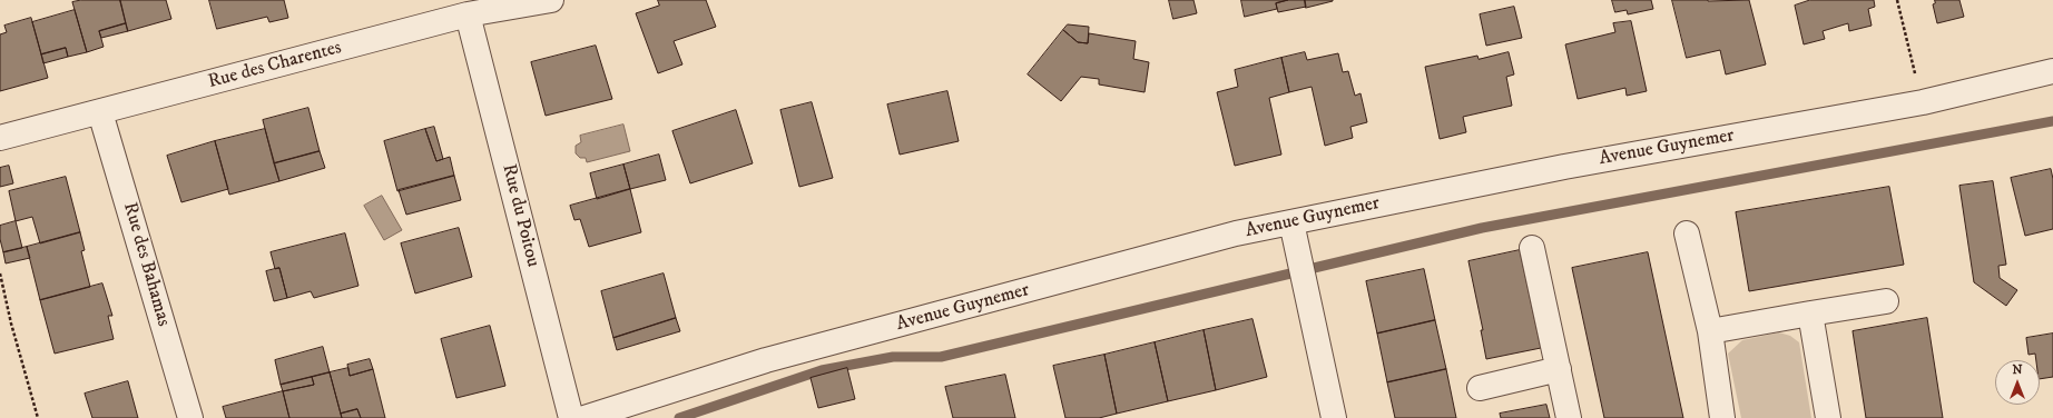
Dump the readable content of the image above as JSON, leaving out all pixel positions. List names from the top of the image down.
{
  "streets": {
    "street": [
      "Rue des Charentes",
      "Avenue Guynemer",
      "Rue du Poitou",
      "Rue des Bahamas"
    ]
  },
  "crossings": [
    ["Rue des Charentes", "Rue du Poitou"],
    ["Rue des Charentes", "Rue des Bahamas"]
  ],
  "north": "top"
}
